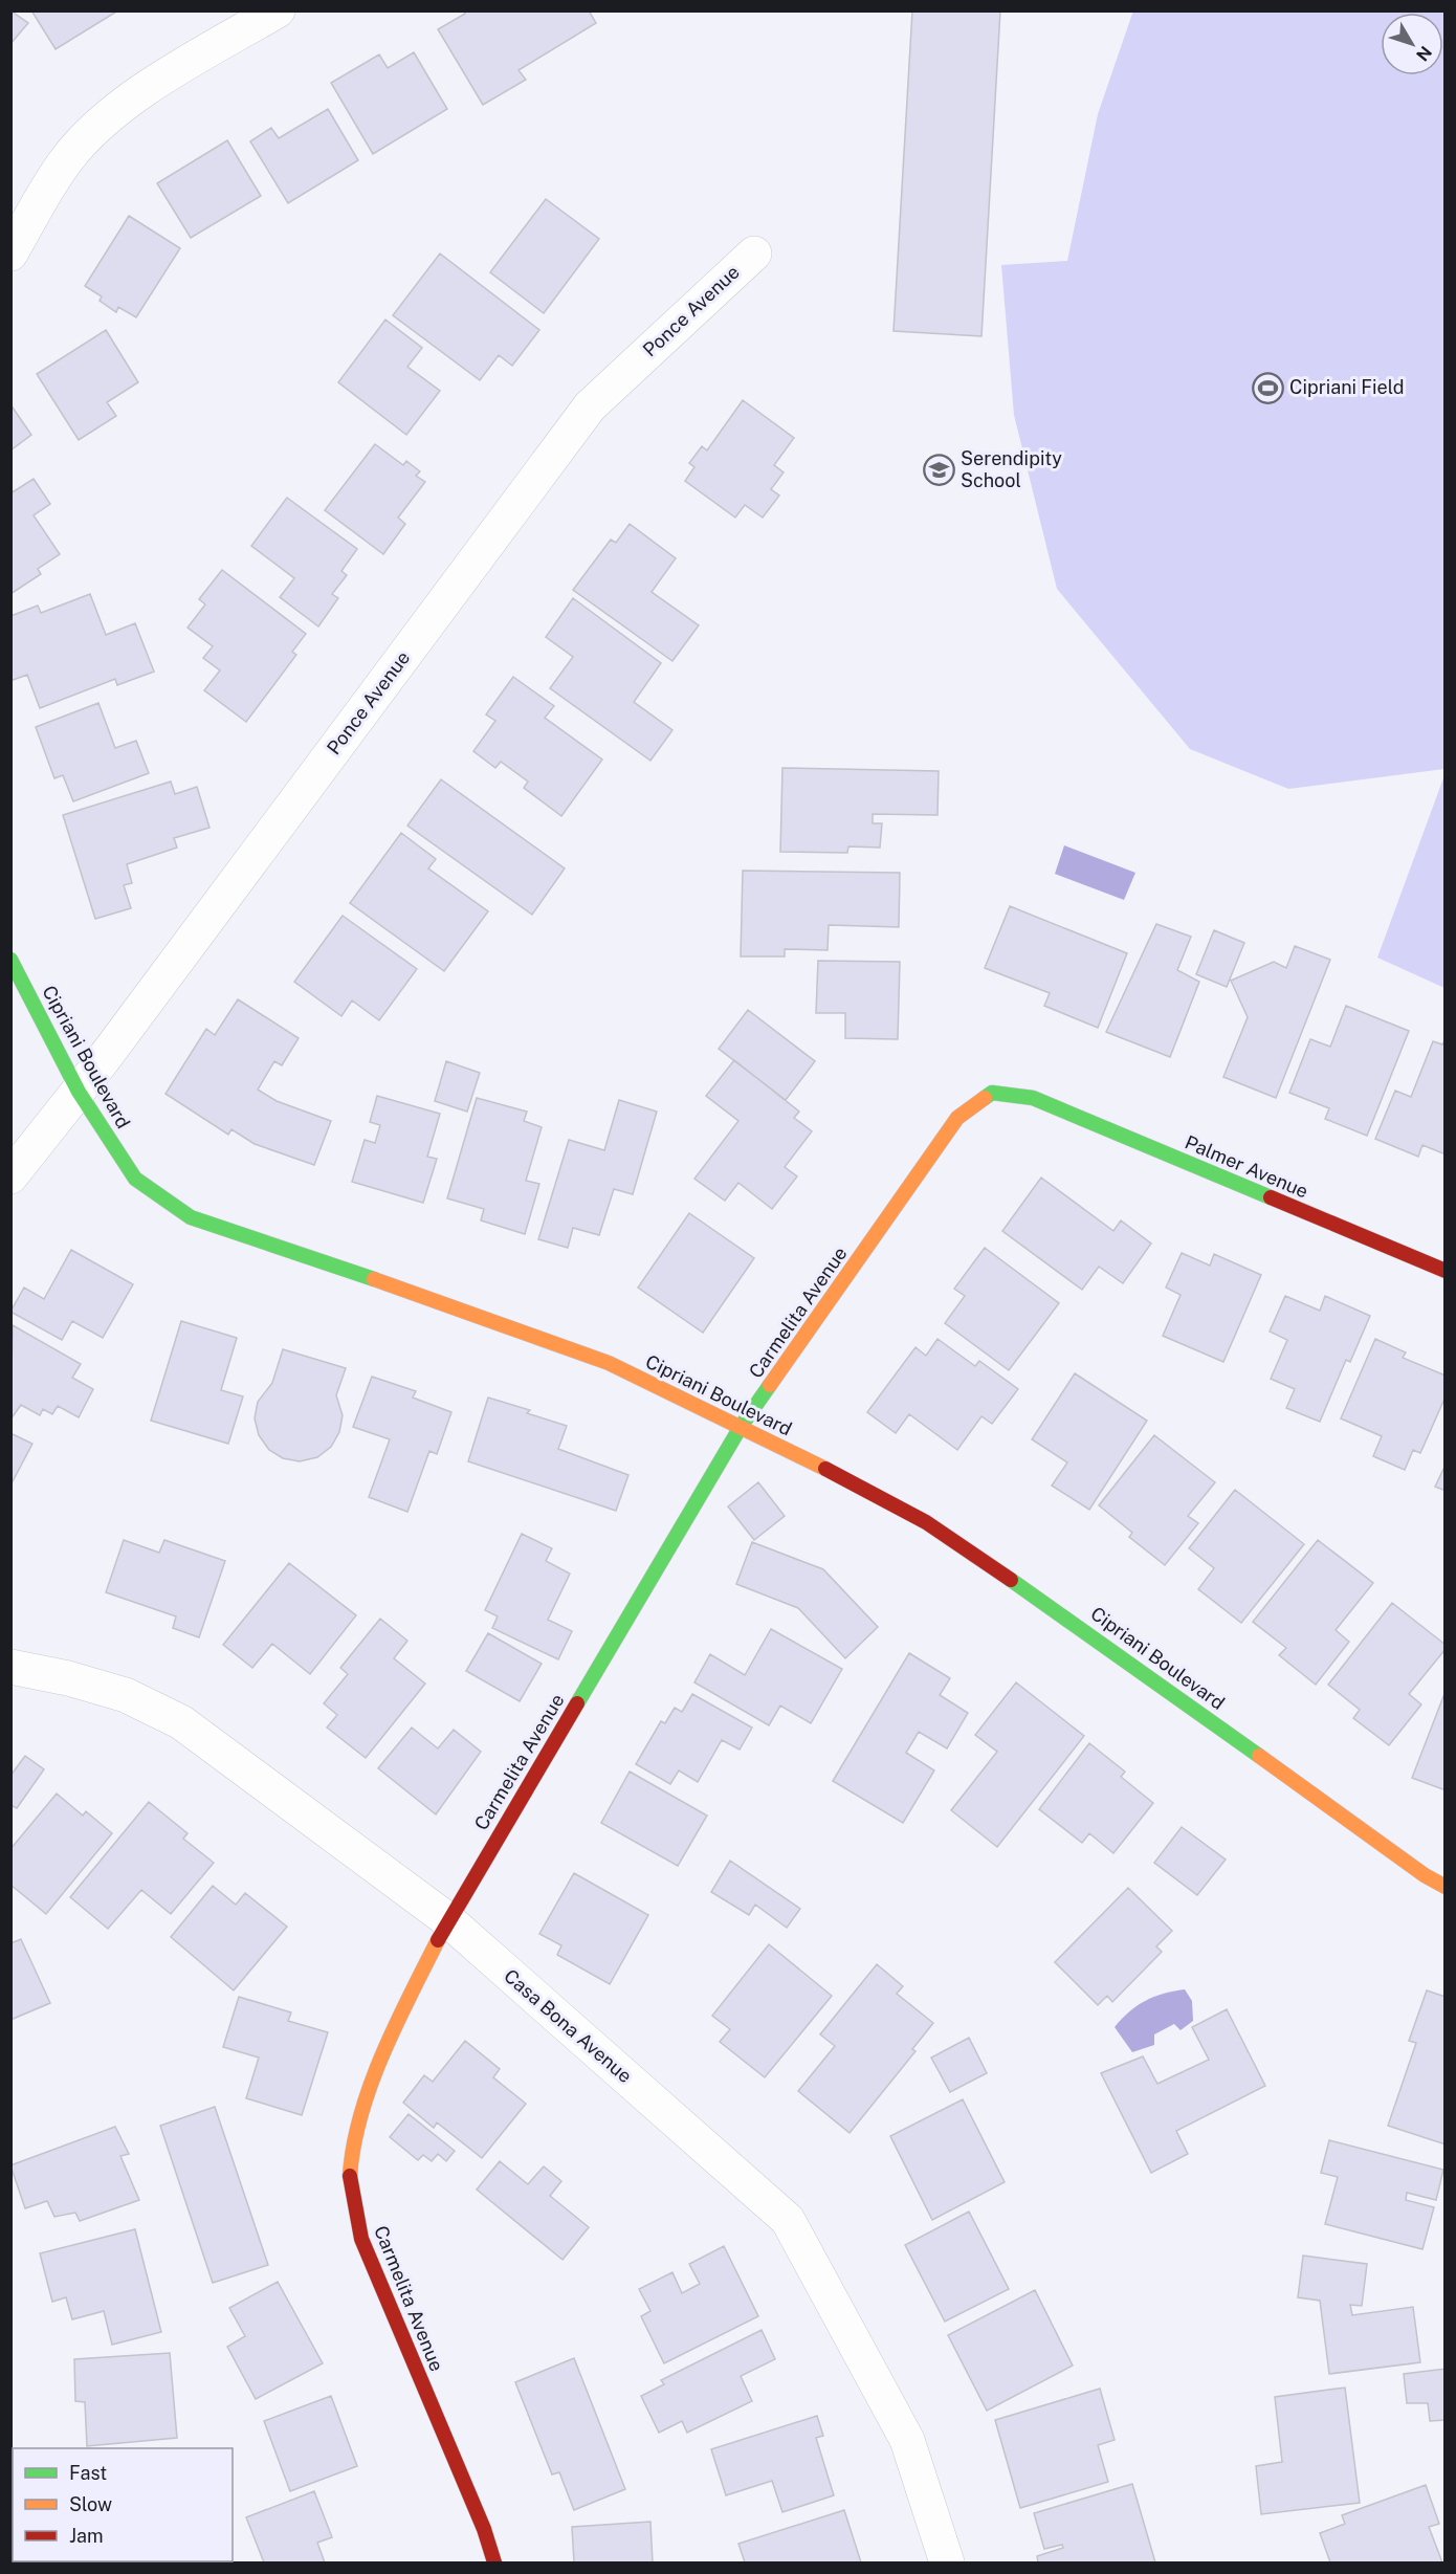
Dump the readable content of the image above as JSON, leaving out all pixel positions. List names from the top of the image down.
{
  "streets": {
    "street": [
      "Ponce Avenue",
      "Cipriani Boulevard",
      "Palmer Avenue",
      "Carmelita Avenue",
      "Casa Bona Avenue"
    ]
  },
  "crossings": [
    ["Ponce Avenue", "Cipriani Boulevard"],
    ["Cipriani Boulevard", "Carmelita Avenue"],
    ["Palmer Avenue", "Carmelita Avenue"],
    ["Carmelita Avenue", "Casa Bona Avenue"]
  ],
  "places": {
    "sports": ["Cipriani Field"],
    "school or university": ["Serendipity School"]
  },
  "legend": ["Fast", "Slow", "Jam"],
  "north": "bottom right"
}
